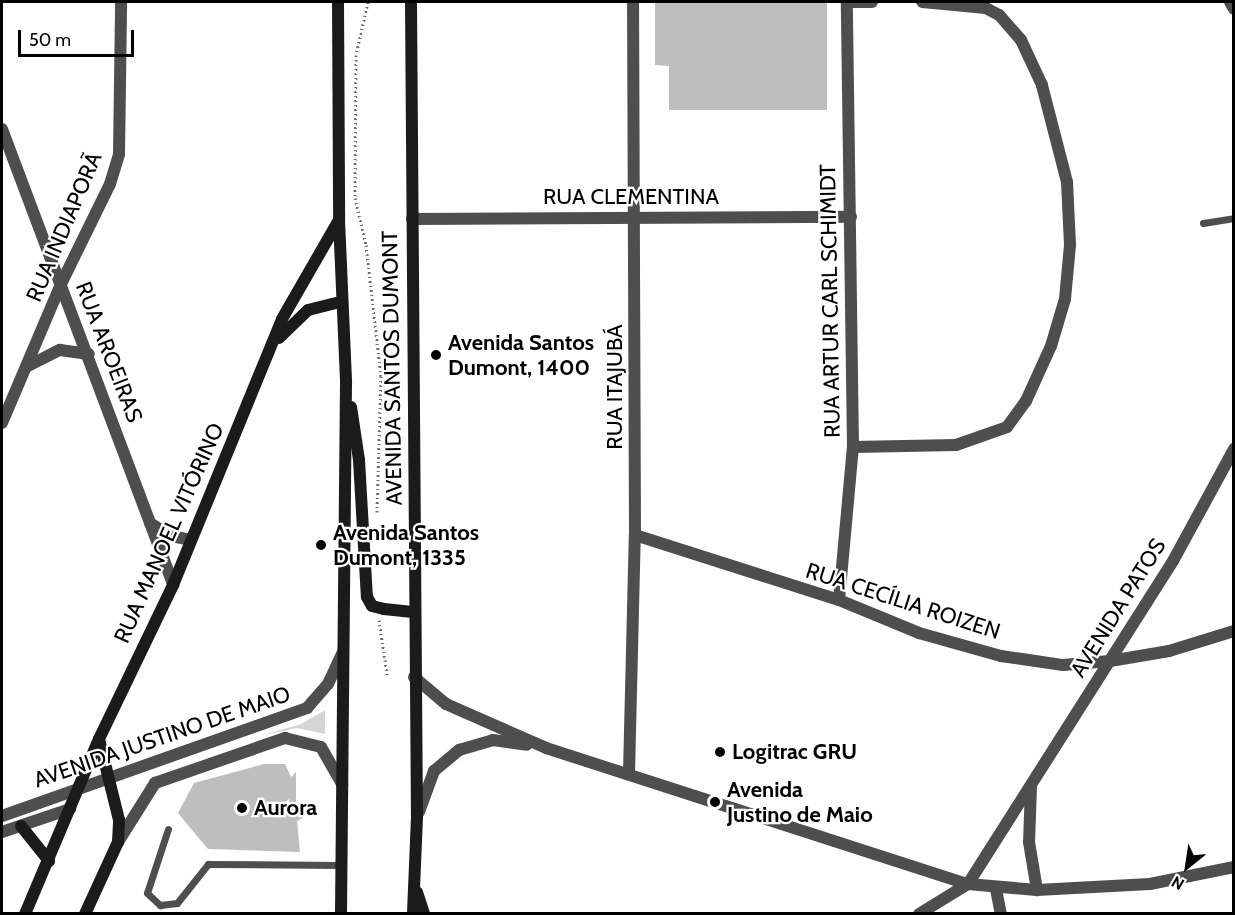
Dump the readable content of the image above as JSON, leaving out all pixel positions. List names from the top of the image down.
{
  "streets": {
    "main road": ["AVENIDA SANTOS DUMONT", "RUA MANOEL VITÓRINO"],
    "street": [
      "RUA CLEMENTINA",
      "RUA INDIAPORÃ",
      "RUA ARTUR CARL SCHIMIDT",
      "RUA AROEIRAS",
      "RUA ITAJUBÁ",
      "RUA CECÍLIA ROIZEN",
      "AVENIDA PATOS",
      "AVENIDA JUSTINO DE MAIO"
    ]
  },
  "crossings": [
    ["RUA CLEMENTINA", "RUA ARTUR CARL SCHIMIDT"],
    ["RUA CLEMENTINA", "AVENIDA SANTOS DUMONT"],
    ["RUA CLEMENTINA", "RUA ITAJUBÁ"],
    ["RUA INDIAPORÃ", "RUA AROEIRAS"],
    ["RUA ARTUR CARL SCHIMIDT", "RUA CECÍLIA ROIZEN"],
    ["RUA AROEIRAS", "RUA MANOEL VITÓRINO"],
    ["AVENIDA SANTOS DUMONT", "RUA MANOEL VITÓRINO"],
    ["AVENIDA SANTOS DUMONT", "AVENIDA JUSTINO DE MAIO"],
    ["RUA ITAJUBÁ", "RUA CECÍLIA ROIZEN"],
    ["RUA MANOEL VITÓRINO", "AVENIDA JUSTINO DE MAIO"],
    ["RUA CECÍLIA ROIZEN", "AVENIDA PATOS"]
  ],
  "places": [
    "Avenida Santos Dumont, 1400",
    "Avenida Santos Dumont, 1335",
    "Logitrac GRU",
    "Avenida Justino de Maio",
    "Aurora"
  ],
  "scale_bar": "50 m",
  "north": "bottom left"
}
